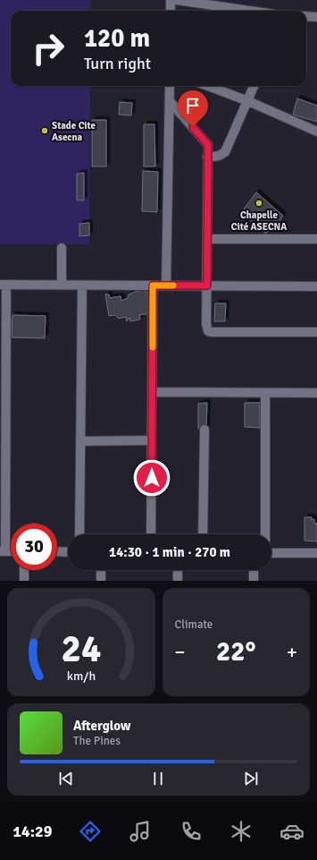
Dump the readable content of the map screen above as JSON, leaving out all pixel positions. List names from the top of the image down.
{
  "places": ["Stade Cite Asecna", "Chapelle Cité ASECNA"],
  "page": {
    "turn": ["120 m", "Turn right"],
    "limit": "30",
    "trip": "14:30 · 1 min · 270 m",
    "tile": "Climate",
    "heat": ["−", "22°", "+"],
    "song": ["Afterglow", "The Pines"],
    "tabs": "14:29",
    "gauge": ["24", "km/h"]
  }
}
